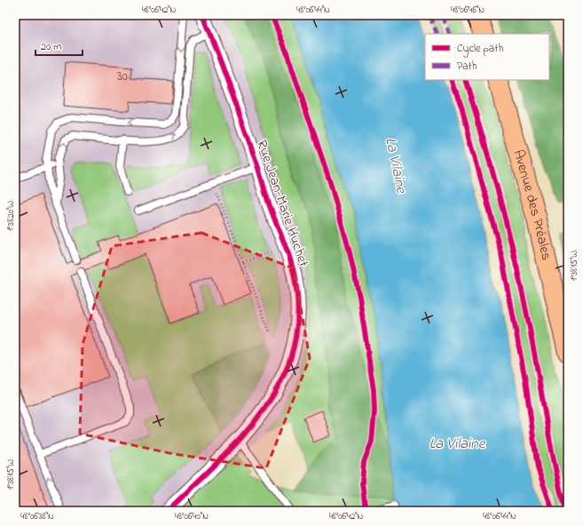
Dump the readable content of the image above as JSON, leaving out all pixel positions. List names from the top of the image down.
{
  "streets": {
    "main road": ["Avenue des Préales"],
    "street": ["Rue Jean-Marie Huchet"]
  },
  "water": ["La Vilaine"],
  "house_numbers": ["30"],
  "legend": ["Cycle path", "Path"],
  "scale_bar": "20 m",
  "coordinates": [
    "48°06'42\"N",
    "48°06'44\"N",
    "48°06'46\"N",
    "1°38'20\"W",
    "1°38'15\"W",
    "48°06'38\"N",
    "48°06'40\"N"
  ]
}
